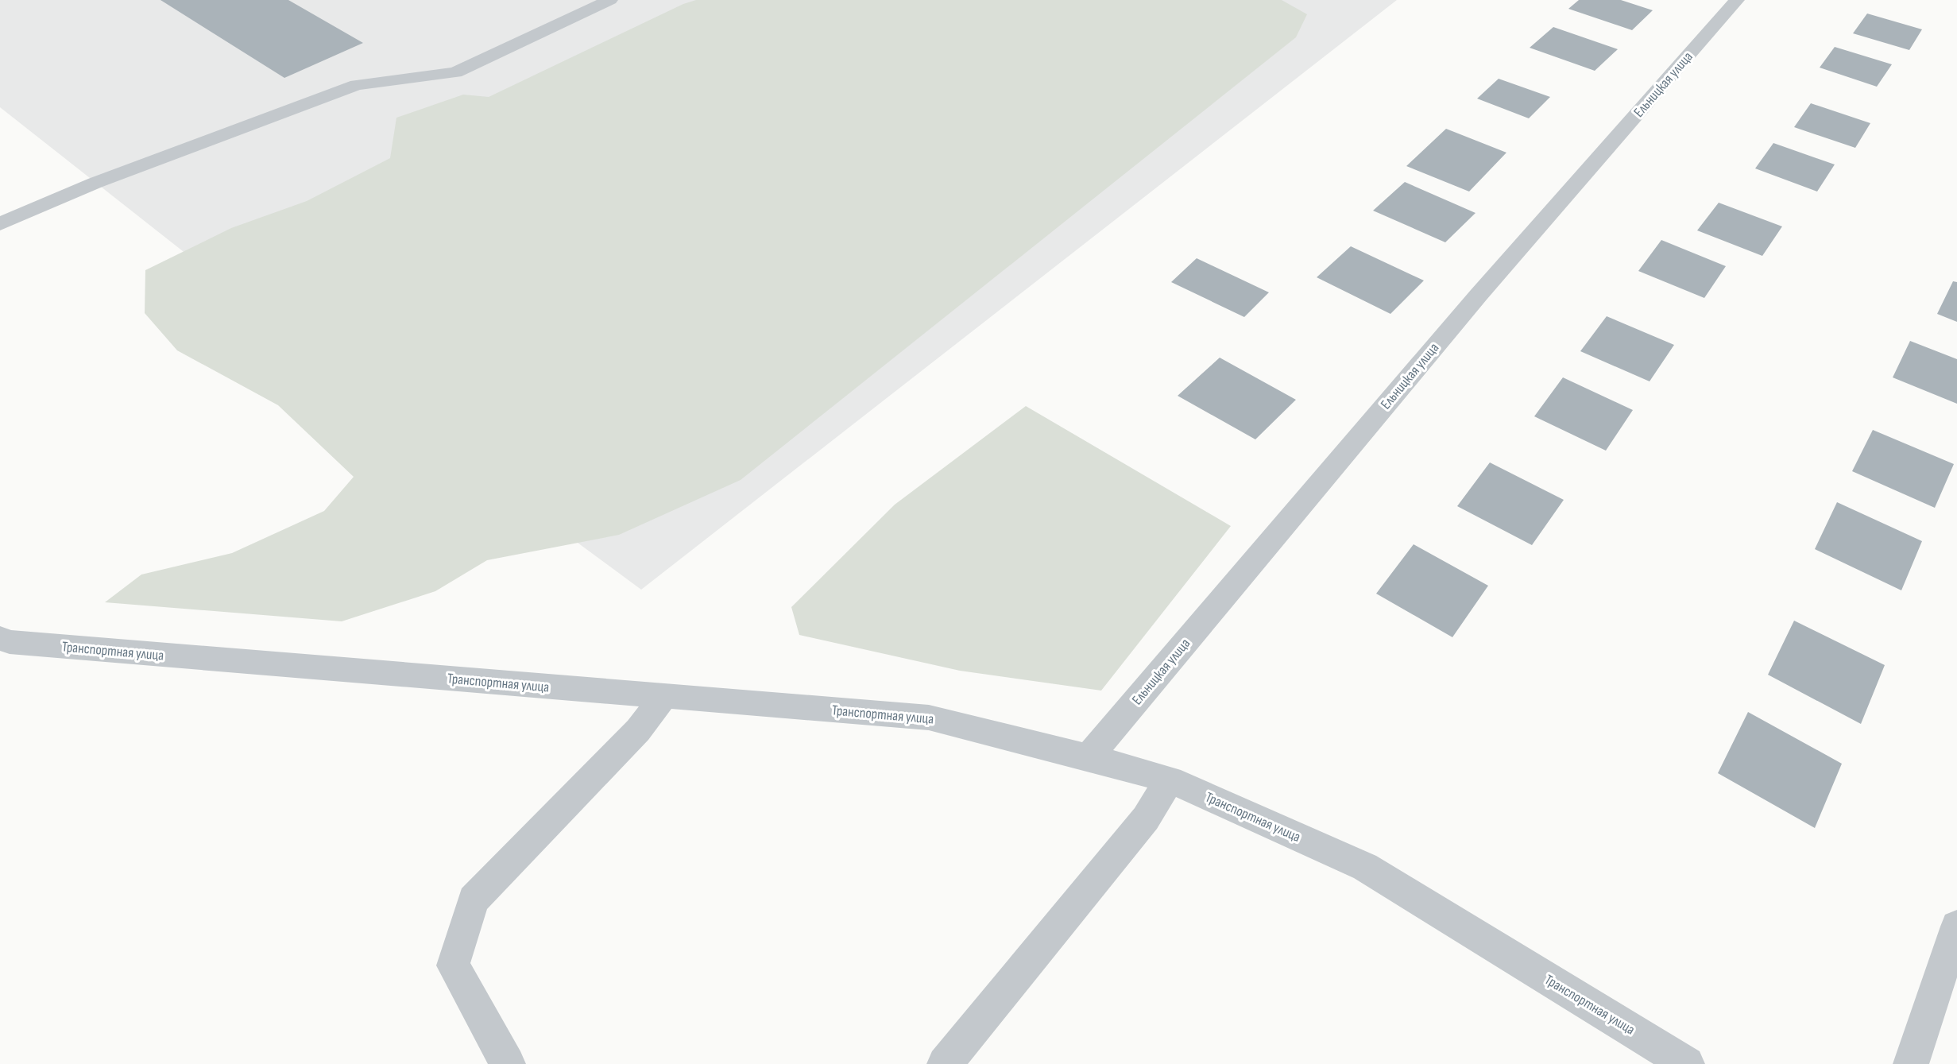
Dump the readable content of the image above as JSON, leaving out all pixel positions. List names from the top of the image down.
{
  "streets": {
    "street": ["Ельницкая улица", "Транспортная улица"]
  },
  "crossings": [
    ["Ельницкая улица", "Транспортная улица"]
  ]
}
